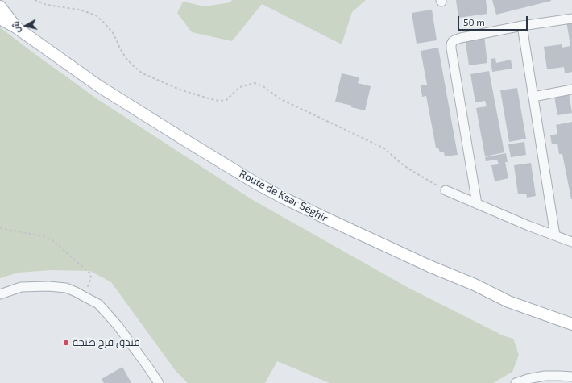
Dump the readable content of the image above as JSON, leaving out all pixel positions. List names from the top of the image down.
{
  "streets": {
    "main road": ["Route de Ksar Séghir"]
  },
  "places": ["فندق فرح طنجة"],
  "scale_bar": "50 m",
  "north": "left"
}
